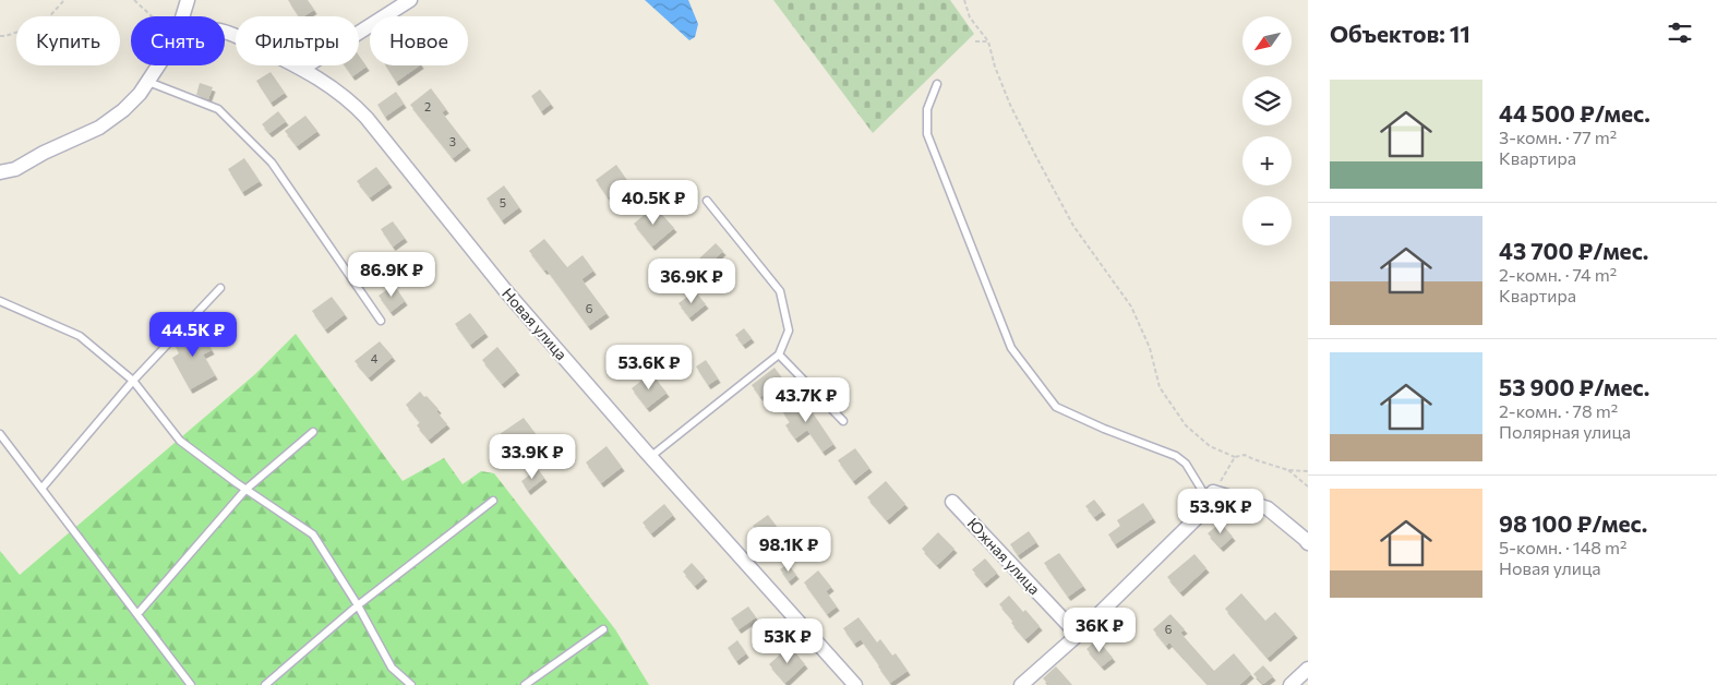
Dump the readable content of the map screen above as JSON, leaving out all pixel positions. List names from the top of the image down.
{
  "streets": {
    "street": ["Новая улица", "Южная улица"]
  },
  "house_numbers": [
    "2",
    "3",
    "5",
    "6",
    "4",
    "6"
  ],
  "north": "bottom left",
  "page": {
    "heading": "Объектов: 11",
    "map_buttons": ["+", "−"],
    "chip": [
      "Купить",
      "Снять",
      "Фильтры",
      "Новое"
    ],
    "list": [
      {
        "name": "44 500 ₽/мес.",
        "note": "3-комн. · 77 m² · Квартира"
      },
      {
        "name": "43 700 ₽/мес.",
        "note": "2-комн. · 74 m² · Квартира"
      },
      {
        "name": "53 900 ₽/мес.",
        "note": "2-комн. · 78 m² · Полярная улица"
      },
      {
        "name": "98 100 ₽/мес.",
        "note": "5-комн. · 148 m² · Новая улица"
      }
    ],
    "price": [
      "40.5K ₽",
      "86.9K ₽",
      "36.9K ₽",
      "44.5K ₽",
      "53.6K ₽",
      "43.7K ₽",
      "33.9K ₽",
      "53.9K ₽",
      "98.1K ₽",
      "36K ₽",
      "53K ₽"
    ]
  }
}
